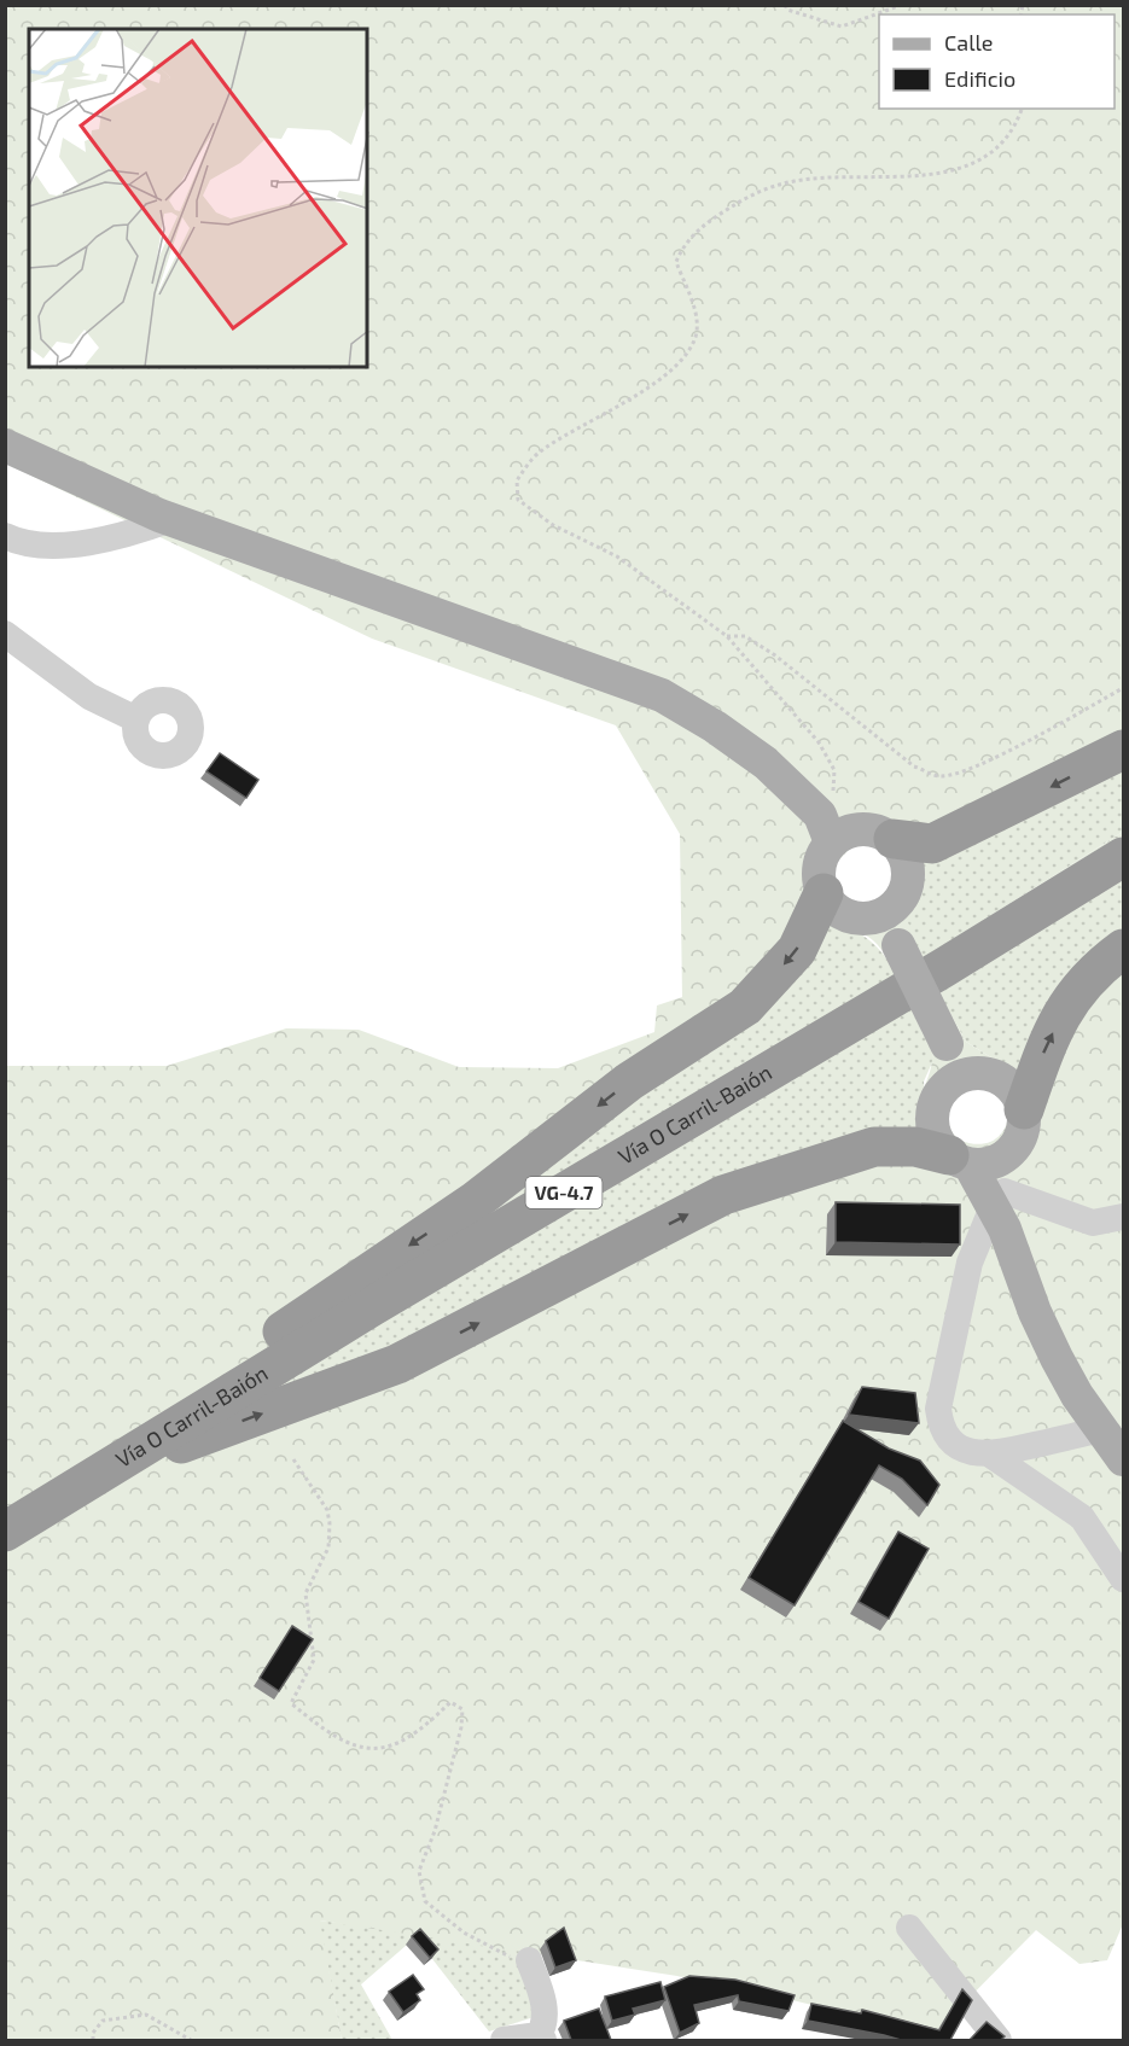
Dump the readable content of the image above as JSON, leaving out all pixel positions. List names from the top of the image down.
{
  "streets": {
    "highway": ["Vía O Carril-Baión", "VG-4.7"]
  },
  "legend": ["Calle", "Edificio"]
}
